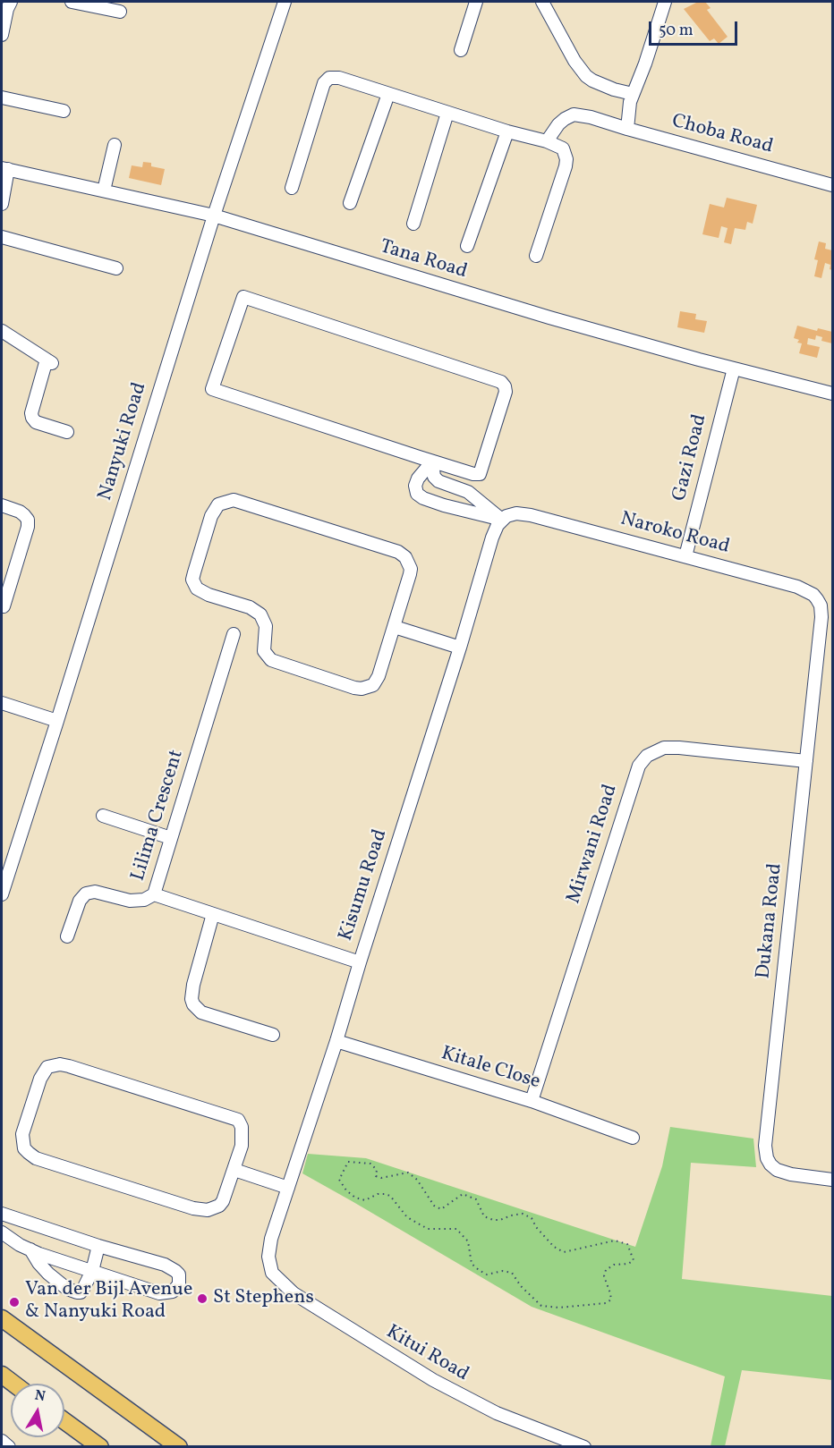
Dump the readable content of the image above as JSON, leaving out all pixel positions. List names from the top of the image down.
{
  "streets": {
    "street": [
      "Choba Road",
      "Tana Road",
      "Nanyuki Road",
      "Gazi Road",
      "Naroko Road",
      "Lilima Crescent",
      "Mirwani Road",
      "Kisumu Road",
      "Dukana Road",
      "Kitale Close",
      "Kitui Road"
    ]
  },
  "crossings": [
    ["Tana Road", "Nanyuki Road"],
    ["Tana Road", "Gazi Road"],
    ["Gazi Road", "Naroko Road"],
    ["Naroko Road", "Kisumu Road"],
    ["Naroko Road", "Dukana Road"],
    ["Lilima Crescent", "Kisumu Road"],
    ["Mirwani Road", "Dukana Road"],
    ["Mirwani Road", "Kitale Close"],
    ["Kisumu Road", "Kitale Close"],
    ["Kisumu Road", "Kitui Road"]
  ],
  "places": ["St Stephens", "Van der Bijl Avenue & Nanyuki Road"],
  "scale_bar": "50 m",
  "north": "top"
}
